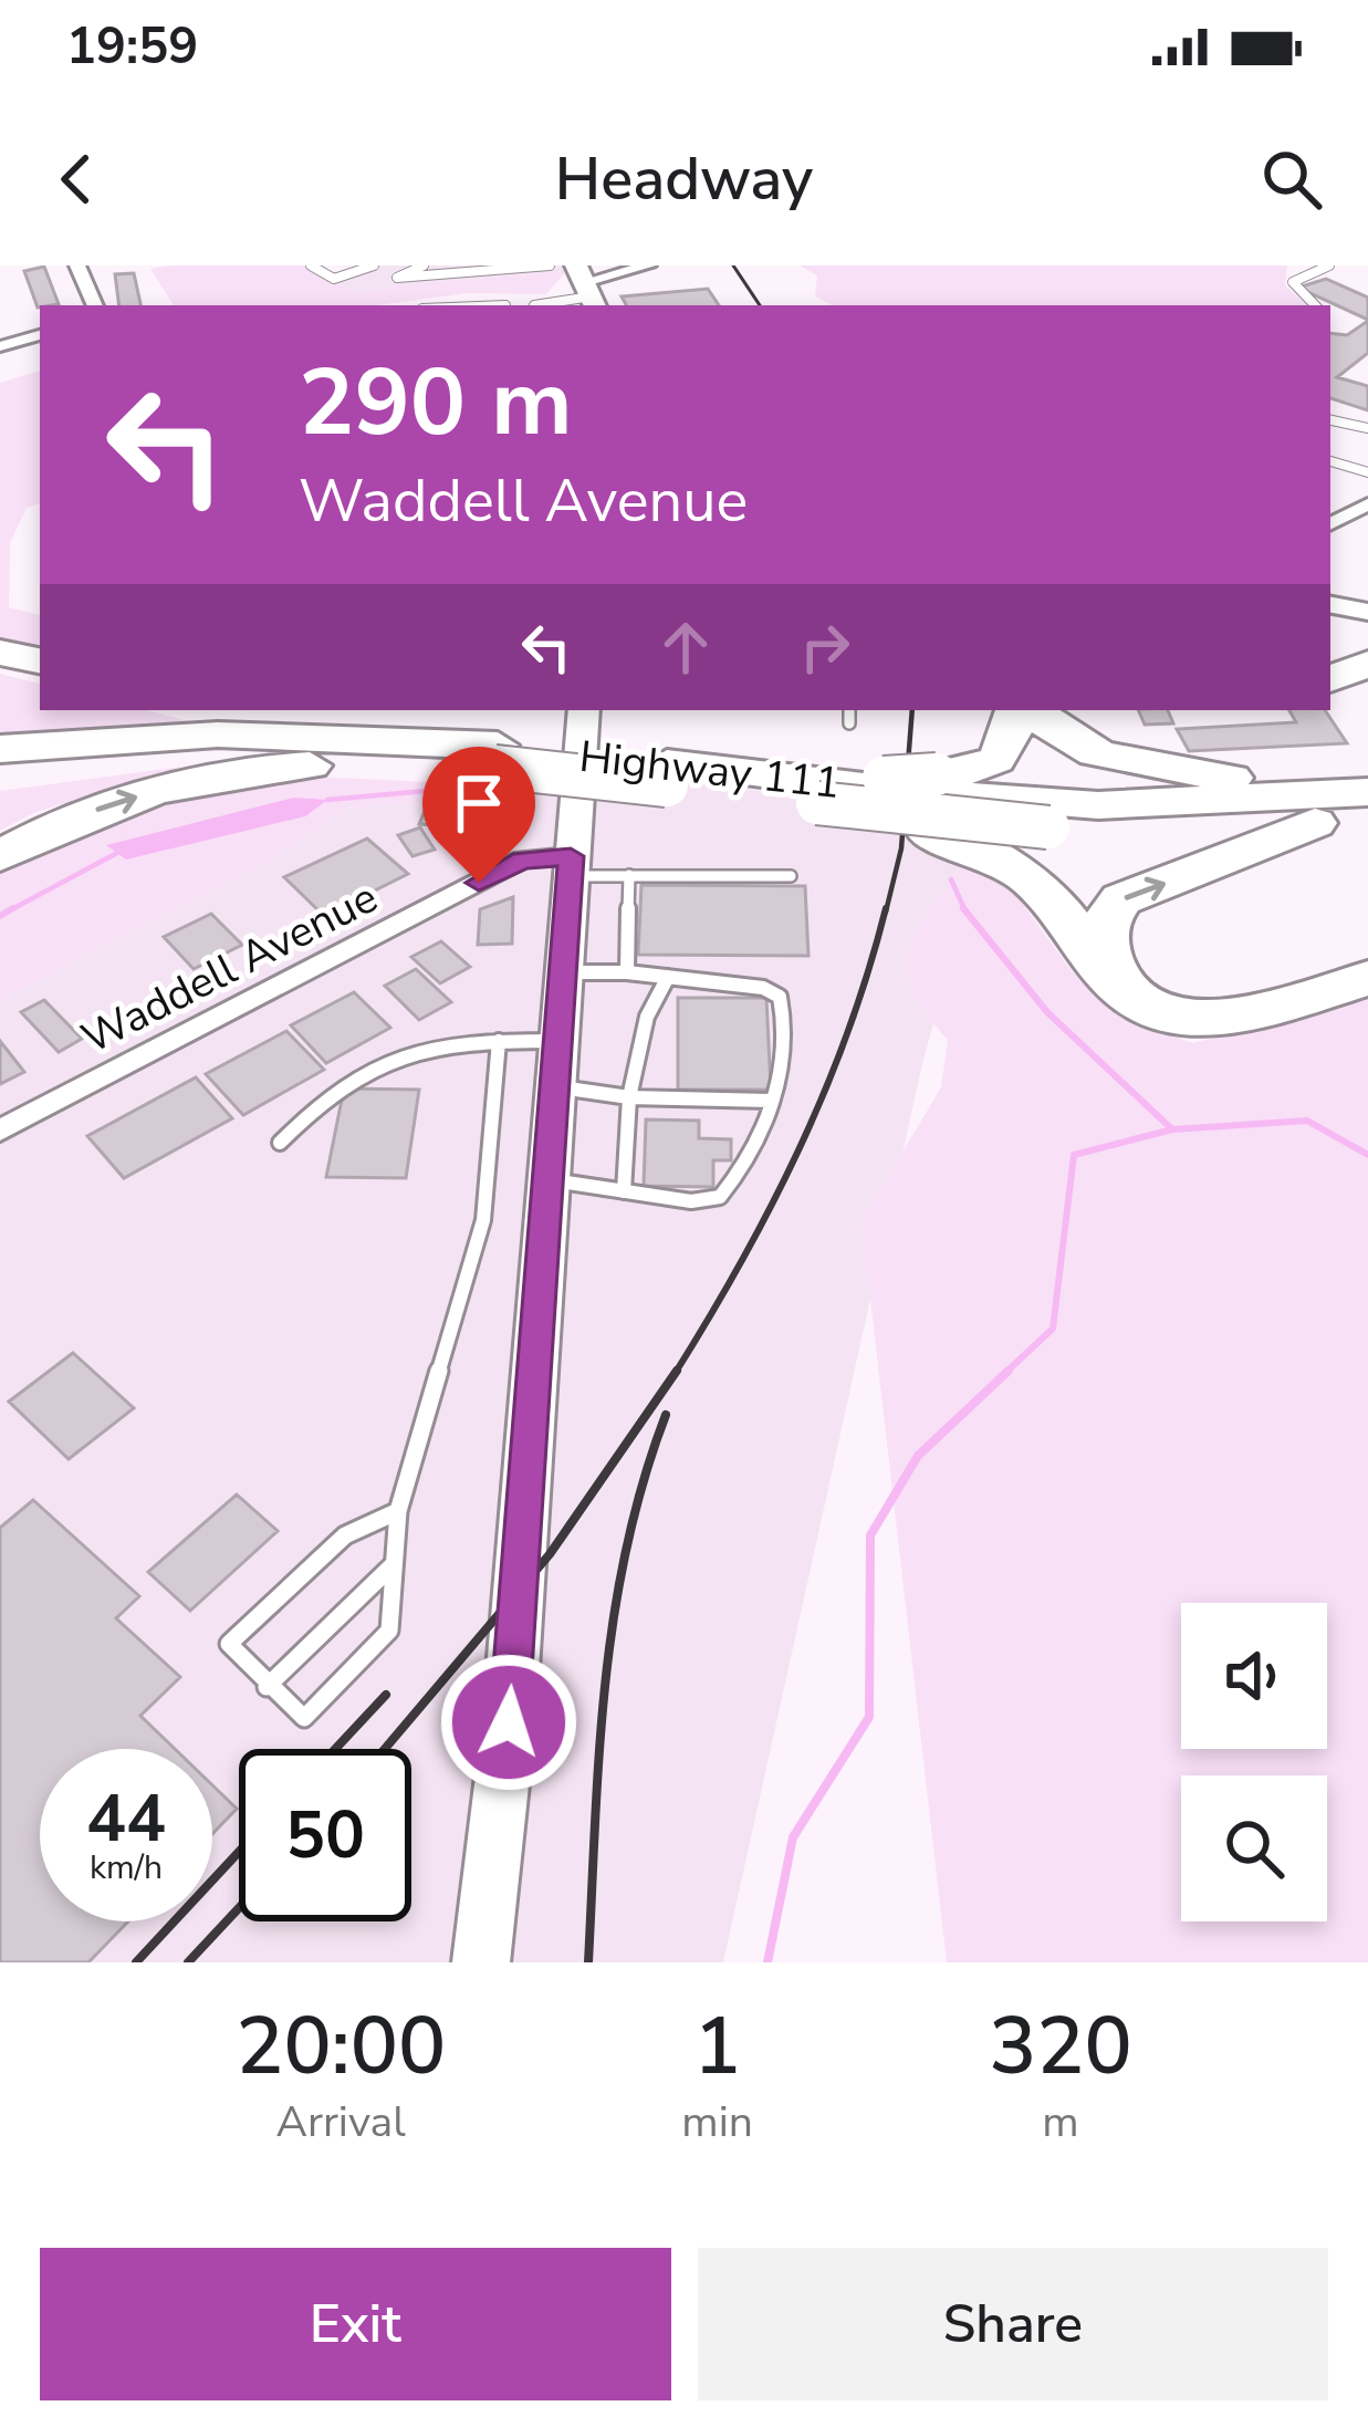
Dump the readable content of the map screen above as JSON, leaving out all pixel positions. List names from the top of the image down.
{
  "streets": {
    "highway": ["Highway 111"],
    "street": ["Waddell Avenue"]
  },
  "page": {
    "status": "19:59",
    "header": "Headway",
    "turn": ["290 m", "Waddell Avenue"],
    "speed": "44 km/h",
    "limit": "50",
    "eta": [
      "20:00",
      "Arrival",
      "1",
      "min",
      "320",
      "m"
    ],
    "buttons": ["Exit", "Share"]
  }
}
